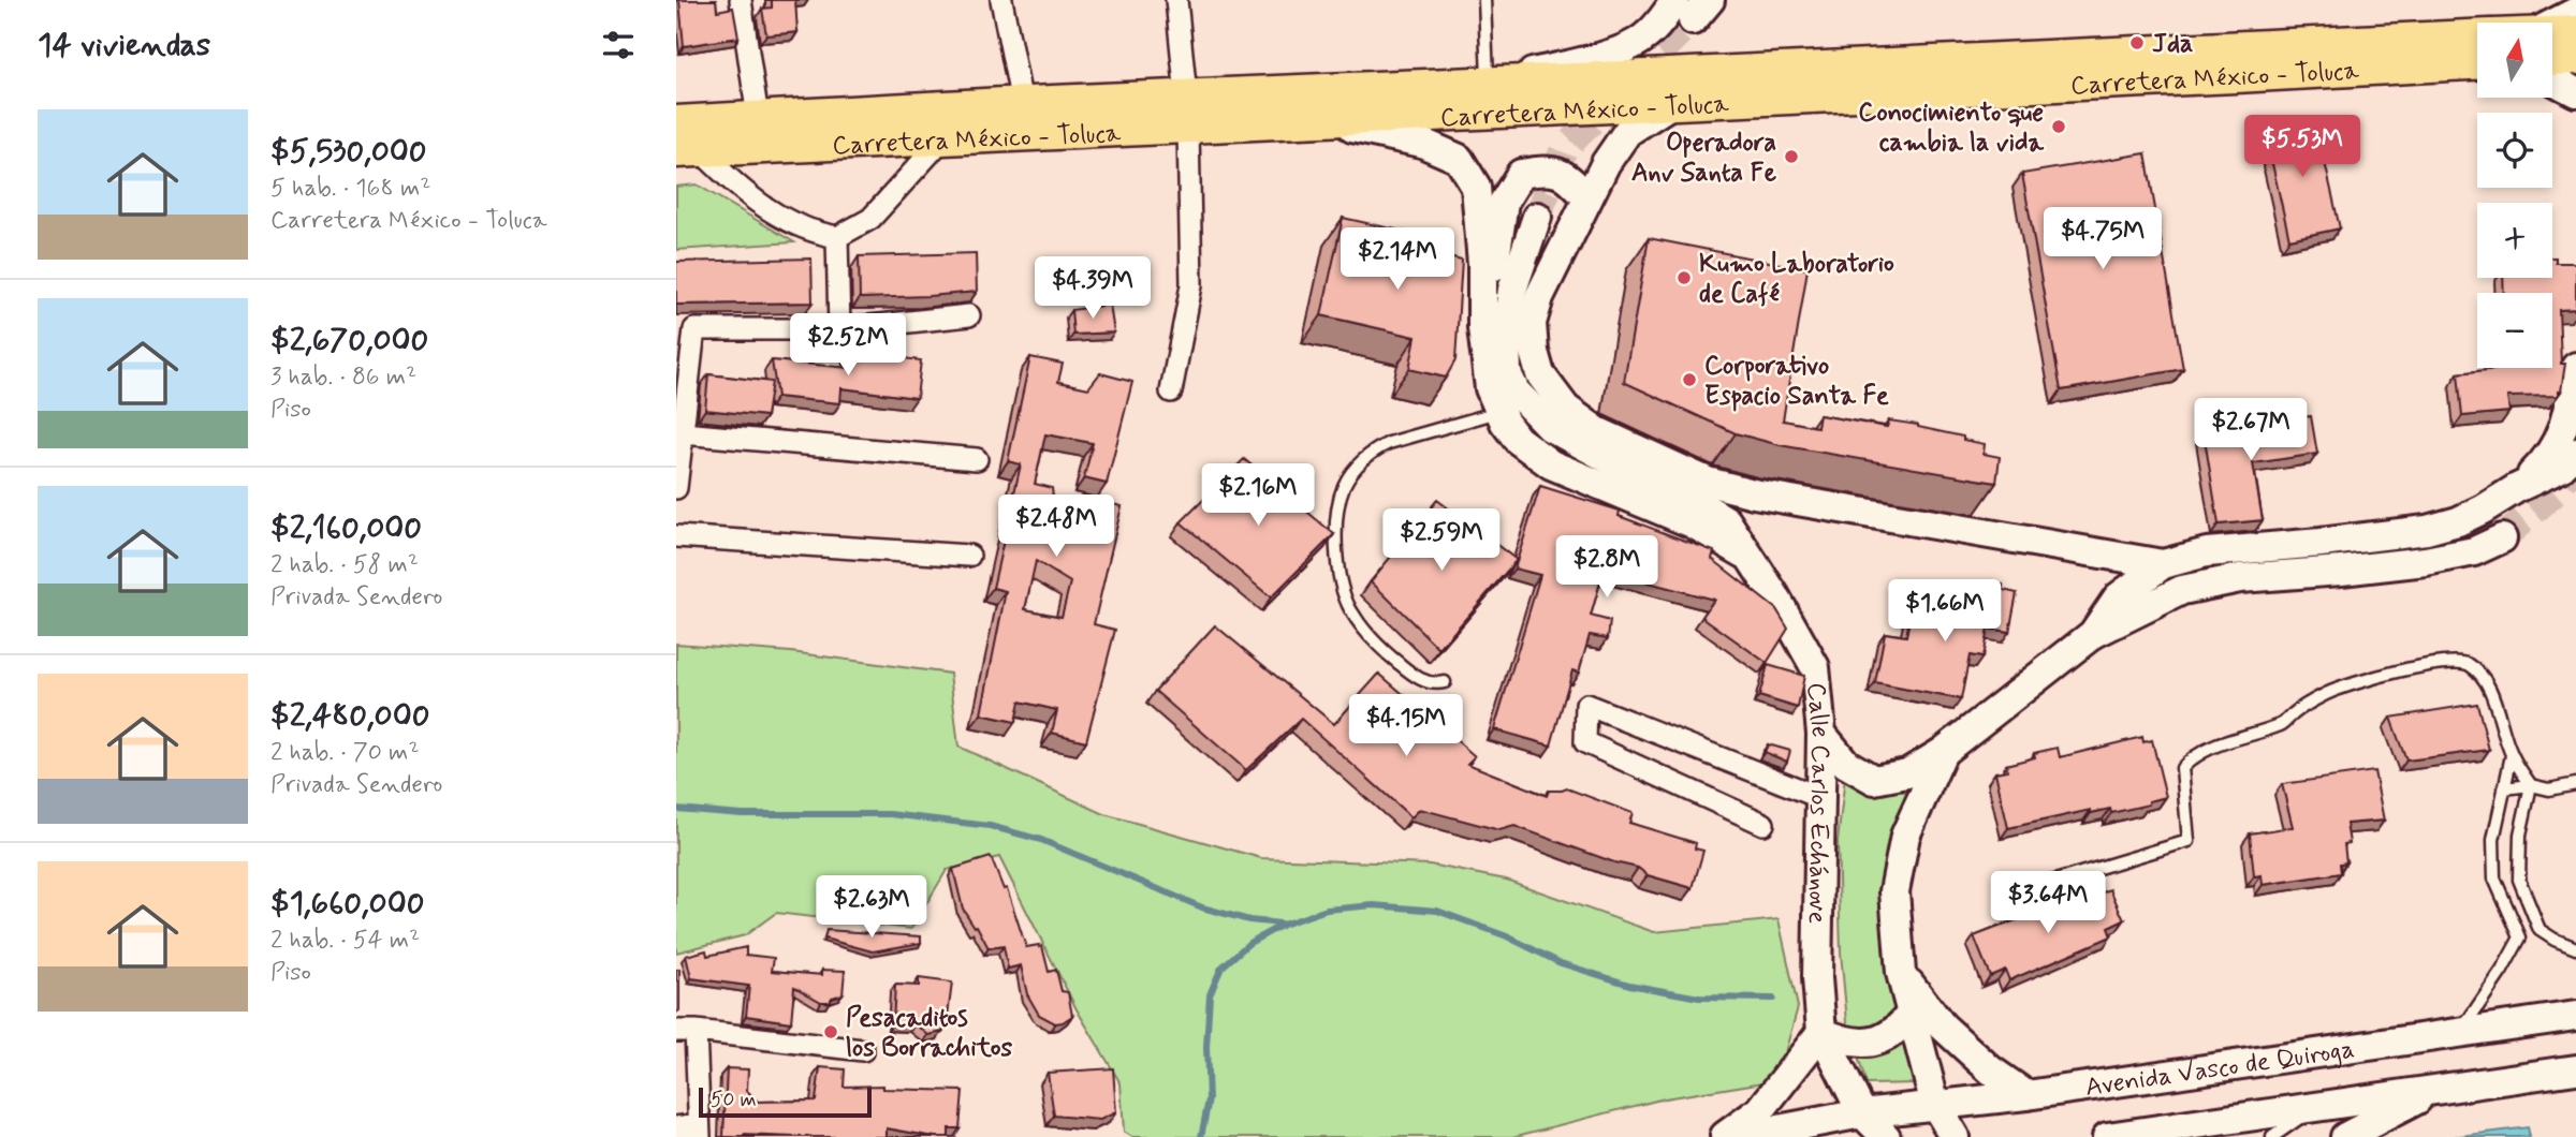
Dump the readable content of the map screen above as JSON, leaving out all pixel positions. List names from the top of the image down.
{
  "streets": {
    "main road": ["Carretera México - Toluca"],
    "street": ["Calle Carlos Echánove", "Avenida Vasco de Quiroga"]
  },
  "crossings": [
    ["Carretera México - Toluca", "Calle Carlos Echánove"],
    ["Calle Carlos Echánove", "Avenida Vasco de Quiroga"]
  ],
  "places": [
    "Jda",
    "Conocimiento que cambia la vida",
    "Operadora Anv Santa Fe",
    "Kumo Laboratorio de Café",
    "Corporativo Espacio Santa Fe",
    "Pesacaditos los Borrachitos"
  ],
  "scale_bar": "50 m",
  "north": "top",
  "page": {
    "heading": "14 viviendas",
    "map_buttons": ["+", "−"],
    "list": [
      {
        "name": "$5,530,000",
        "note": "5 hab. · 168 m² · Carretera México - Toluca"
      },
      {
        "name": "$2,670,000",
        "note": "3 hab. · 86 m² · Piso"
      },
      {
        "name": "$2,160,000",
        "note": "2 hab. · 58 m² · Privada Sendero"
      },
      {
        "name": "$2,480,000",
        "note": "2 hab. · 70 m² · Privada Sendero"
      },
      {
        "name": "$1,660,000",
        "note": "2 hab. · 54 m² · Piso"
      }
    ],
    "price": [
      "$5.53M",
      "$4.75M",
      "$2.14M",
      "$4.39M",
      "$2.52M",
      "$2.67M",
      "$2.16M",
      "$2.48M",
      "$2.59M",
      "$2.8M",
      "$1.66M",
      "$4.15M",
      "$3.64M",
      "$2.63M"
    ],
    "scale": "50 m"
  }
}
